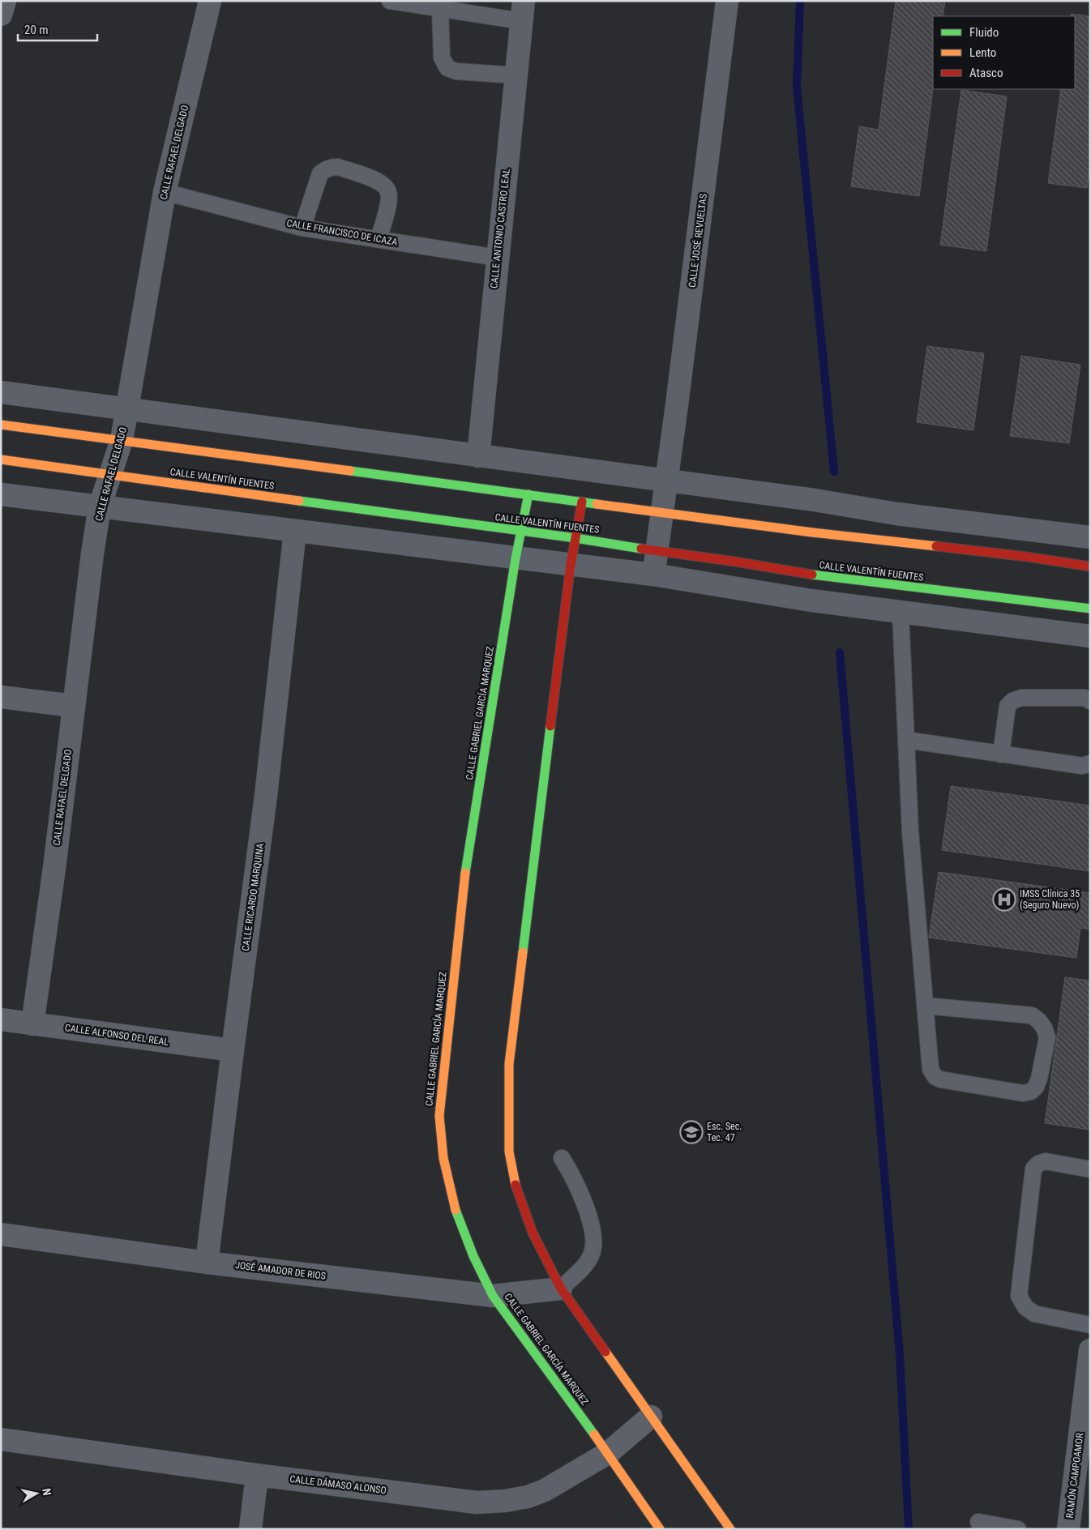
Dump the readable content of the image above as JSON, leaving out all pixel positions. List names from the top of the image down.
{
  "streets": {
    "main road": ["CALLE VALENTÍN FUENTES", "CALLE GABRIEL GARCÍA MARQUEZ"],
    "street": [
      "CALLE RAFAEL DELGADO",
      "CALLE ANTONIO CASTRO LEAL",
      "CALLE JOSÉ REVUELTAS",
      "CALLE RICARDO MARQUINA",
      "CALLE ALFONSO DEL REAL",
      "JOSÉ AMADOR DE RIOS",
      "RAMÓN CAMPOAMOR",
      "CALLE DÁMASO ALONSO"
    ],
    "lane": ["CALLE FRANCISCO DE ICAZA"]
  },
  "crossings": [
    ["CALLE RAFAEL DELGADO", "CALLE FRANCISCO DE ICAZA"],
    ["CALLE RAFAEL DELGADO", "CALLE VALENTÍN FUENTES"],
    ["CALLE RAFAEL DELGADO", "CALLE ALFONSO DEL REAL"],
    ["CALLE ANTONIO CASTRO LEAL", "CALLE FRANCISCO DE ICAZA"],
    ["CALLE JOSÉ REVUELTAS", "CALLE VALENTÍN FUENTES"],
    ["CALLE VALENTÍN FUENTES", "CALLE GABRIEL GARCÍA MARQUEZ"],
    ["CALLE GABRIEL GARCÍA MARQUEZ", "JOSÉ AMADOR DE RIOS"],
    ["CALLE GABRIEL GARCÍA MARQUEZ", "CALLE DÁMASO ALONSO"],
    ["CALLE RICARDO MARQUINA", "CALLE ALFONSO DEL REAL"],
    ["CALLE RICARDO MARQUINA", "JOSÉ AMADOR DE RIOS"]
  ],
  "places": {
    "hospital": ["IMSS Clínica 35 (Seguro Nuevo)"],
    "school or university": ["Esc. Sec. Tec. 47"]
  },
  "legend": ["Fluido", "Lento", "Atasco"],
  "scale_bar": "20 m",
  "north": "right"
}
